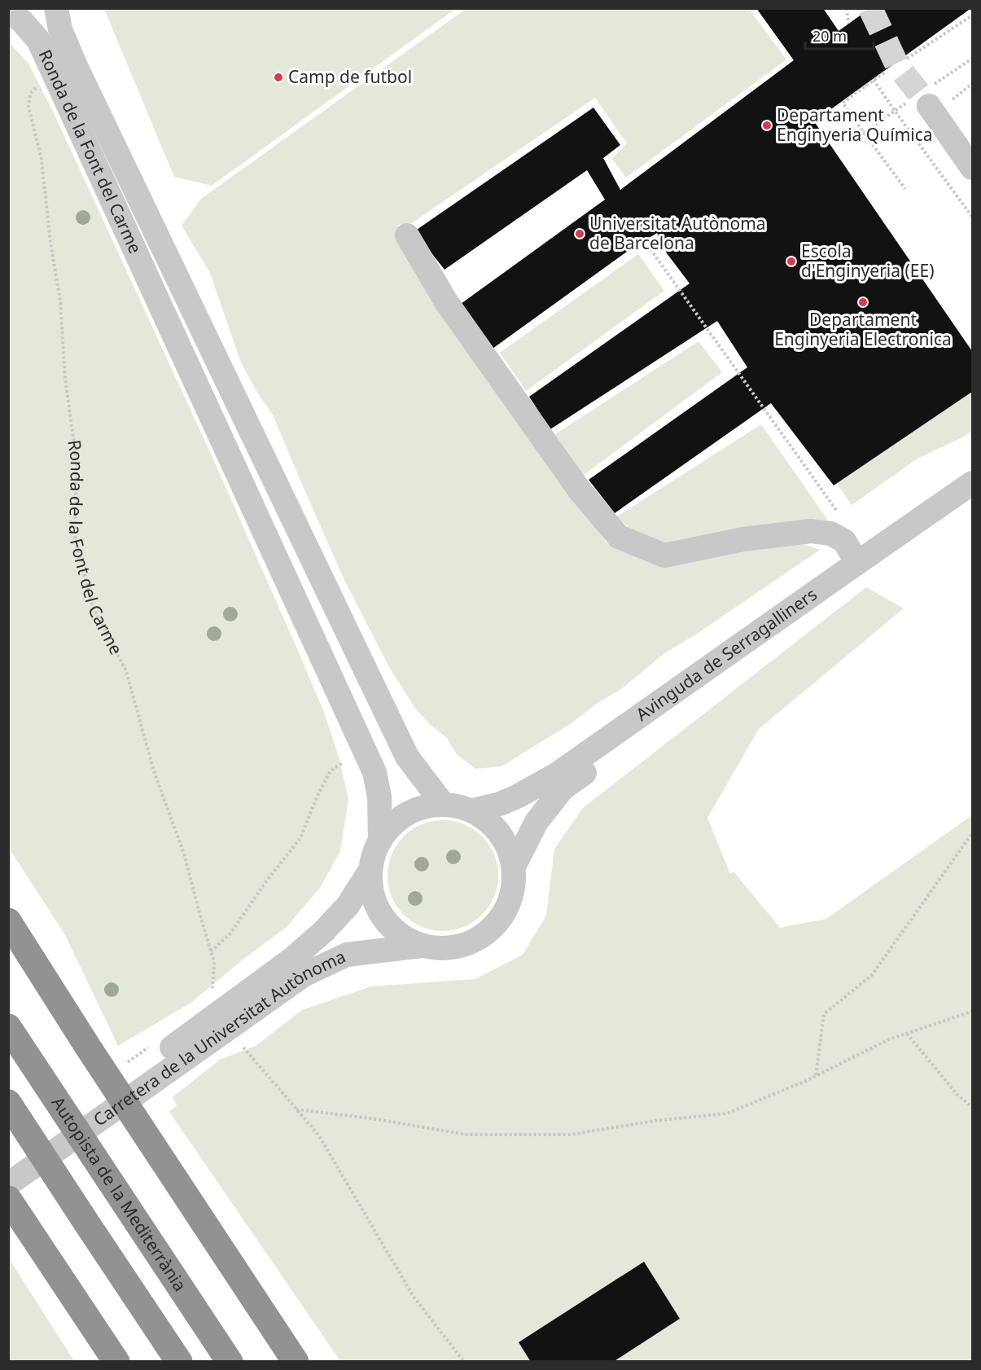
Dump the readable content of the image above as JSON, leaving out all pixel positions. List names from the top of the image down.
{
  "streets": {
    "highway": ["Autopista de la Mediterrània"],
    "street": ["Ronda de la Font del Carme", "Avinguda de Serragalliners", "Carretera de la Universitat Autònoma"]
  },
  "crossings": [
    ["Ronda de la Font del Carme", "Avinguda de Serragalliners"],
    ["Ronda de la Font del Carme", "Carretera de la Universitat Autònoma"],
    ["Avinguda de Serragalliners", "Carretera de la Universitat Autònoma"]
  ],
  "places": [
    "Camp de futbol",
    "Departament Enginyeria Química",
    "Universitat Autònoma de Barcelona",
    "Escola d'Enginyeria (EE)",
    "Departament Enginyeria Electronica"
  ],
  "scale_bar": "20 m"
}
